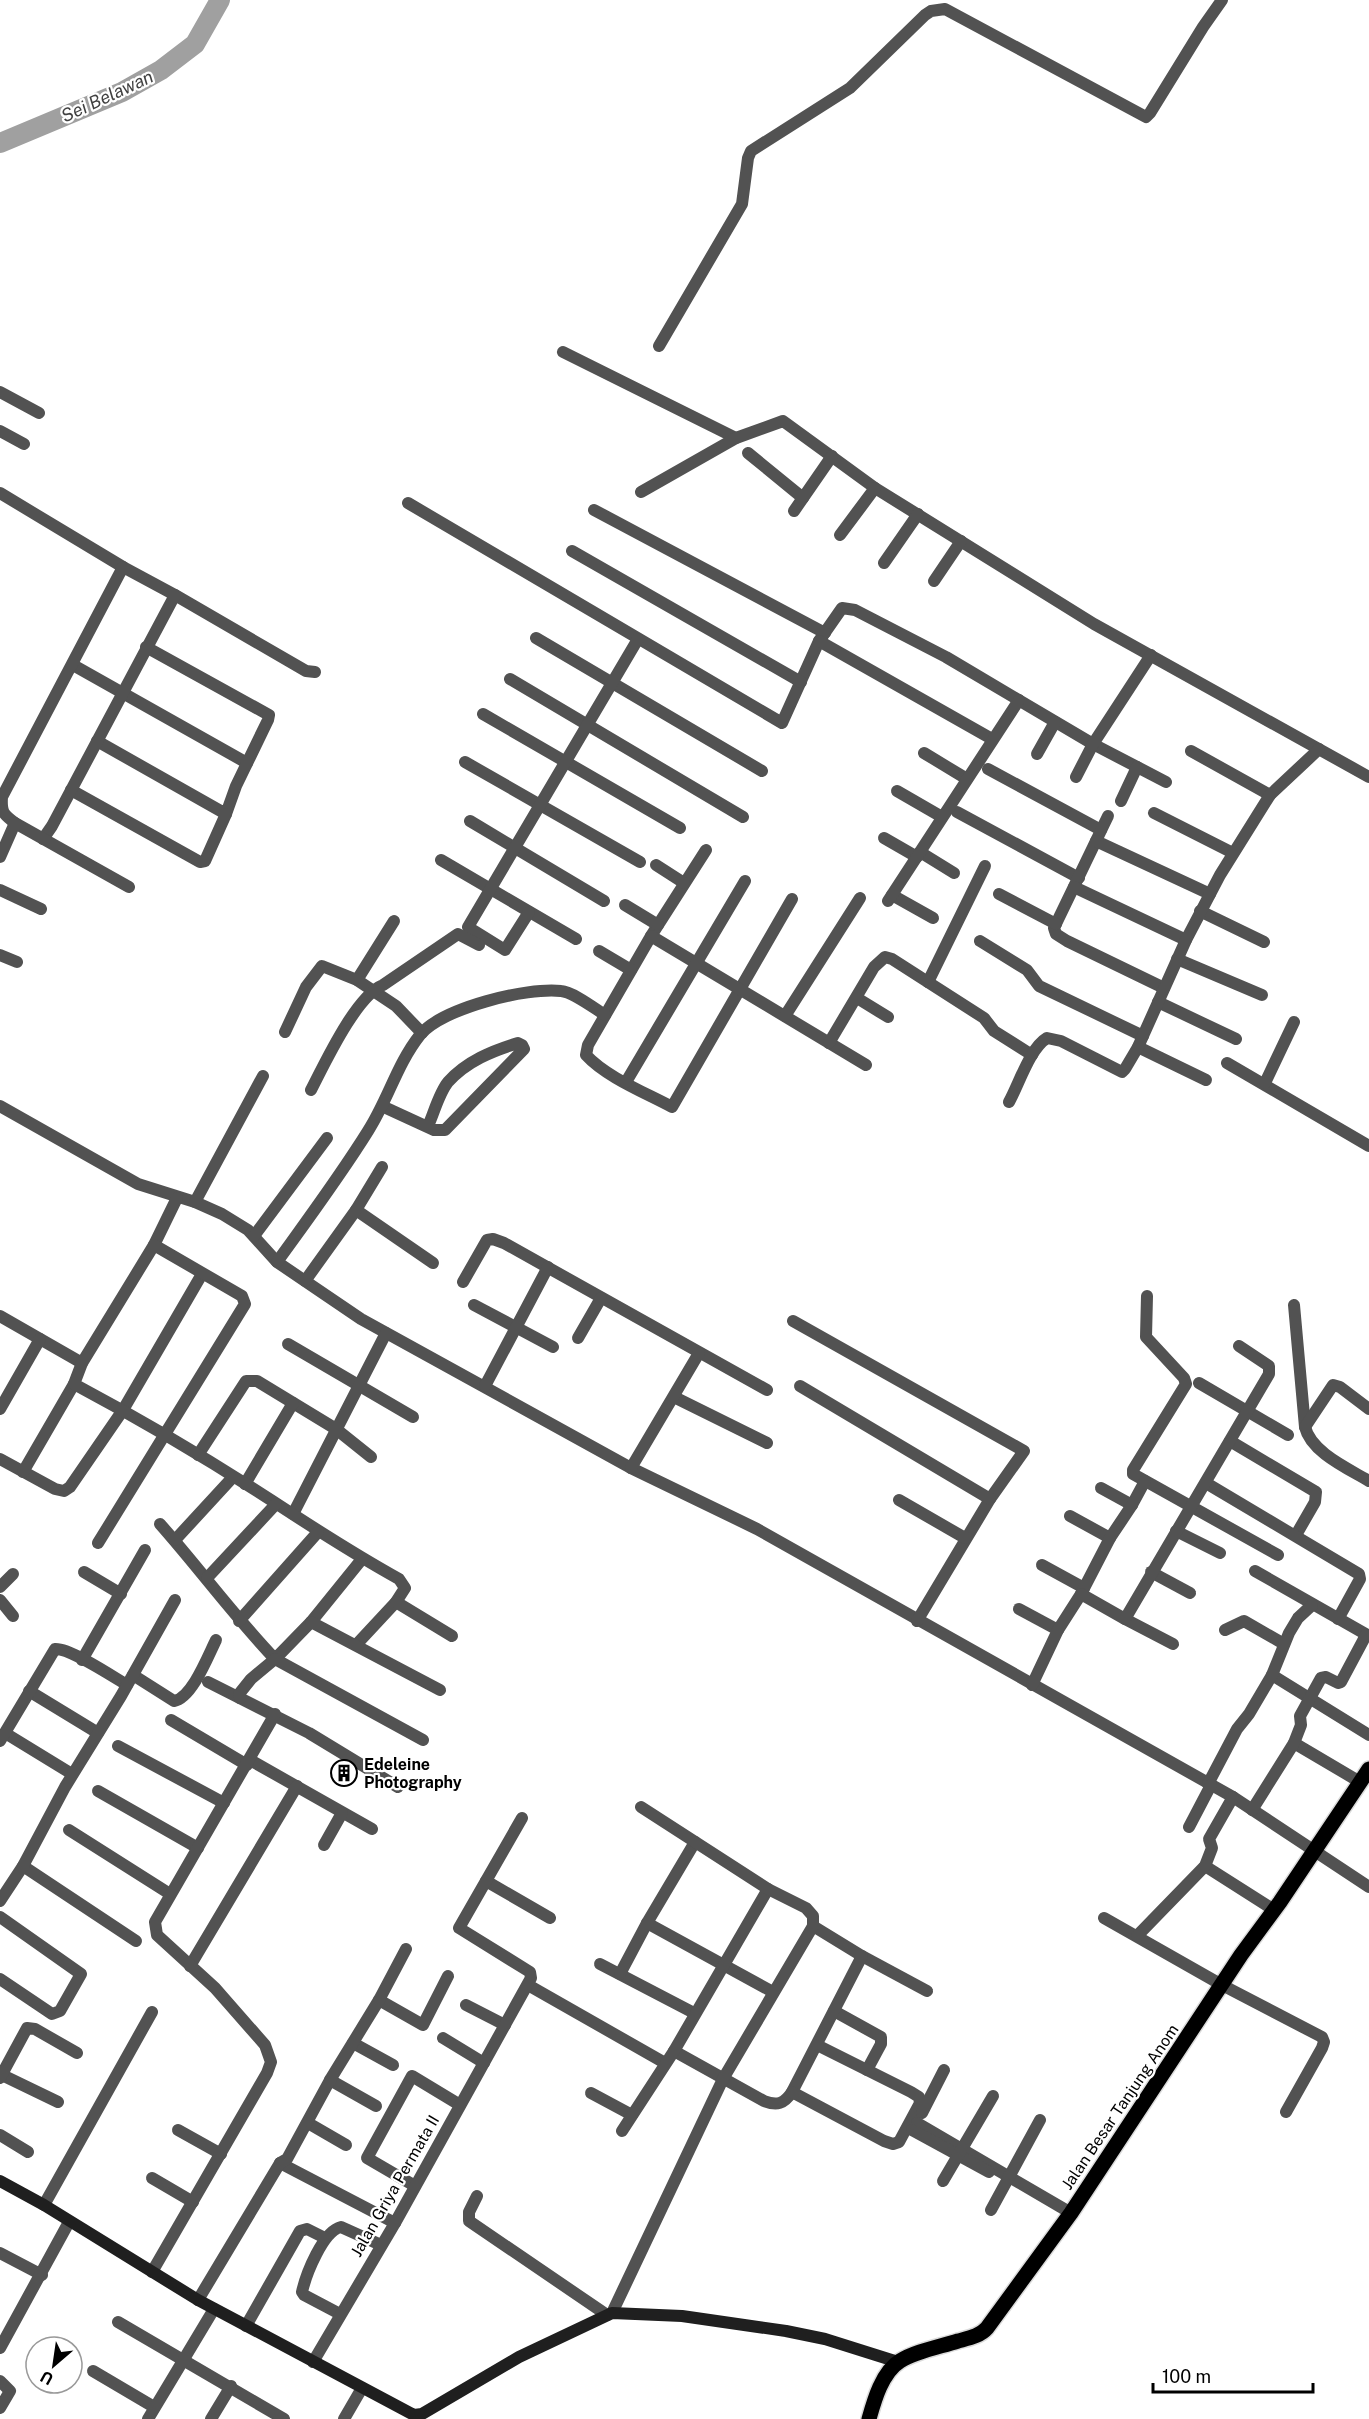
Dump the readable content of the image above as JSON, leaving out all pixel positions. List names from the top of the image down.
{
  "streets": {
    "main road": ["Jalan Besar Tanjung Anom"],
    "street": ["Jalan Griya Permata II"]
  },
  "water": ["Sei Belawan"],
  "places": {
    "building": ["Edeleine Photography"]
  },
  "scale_bar": "100 m",
  "north": "bottom left"
}
